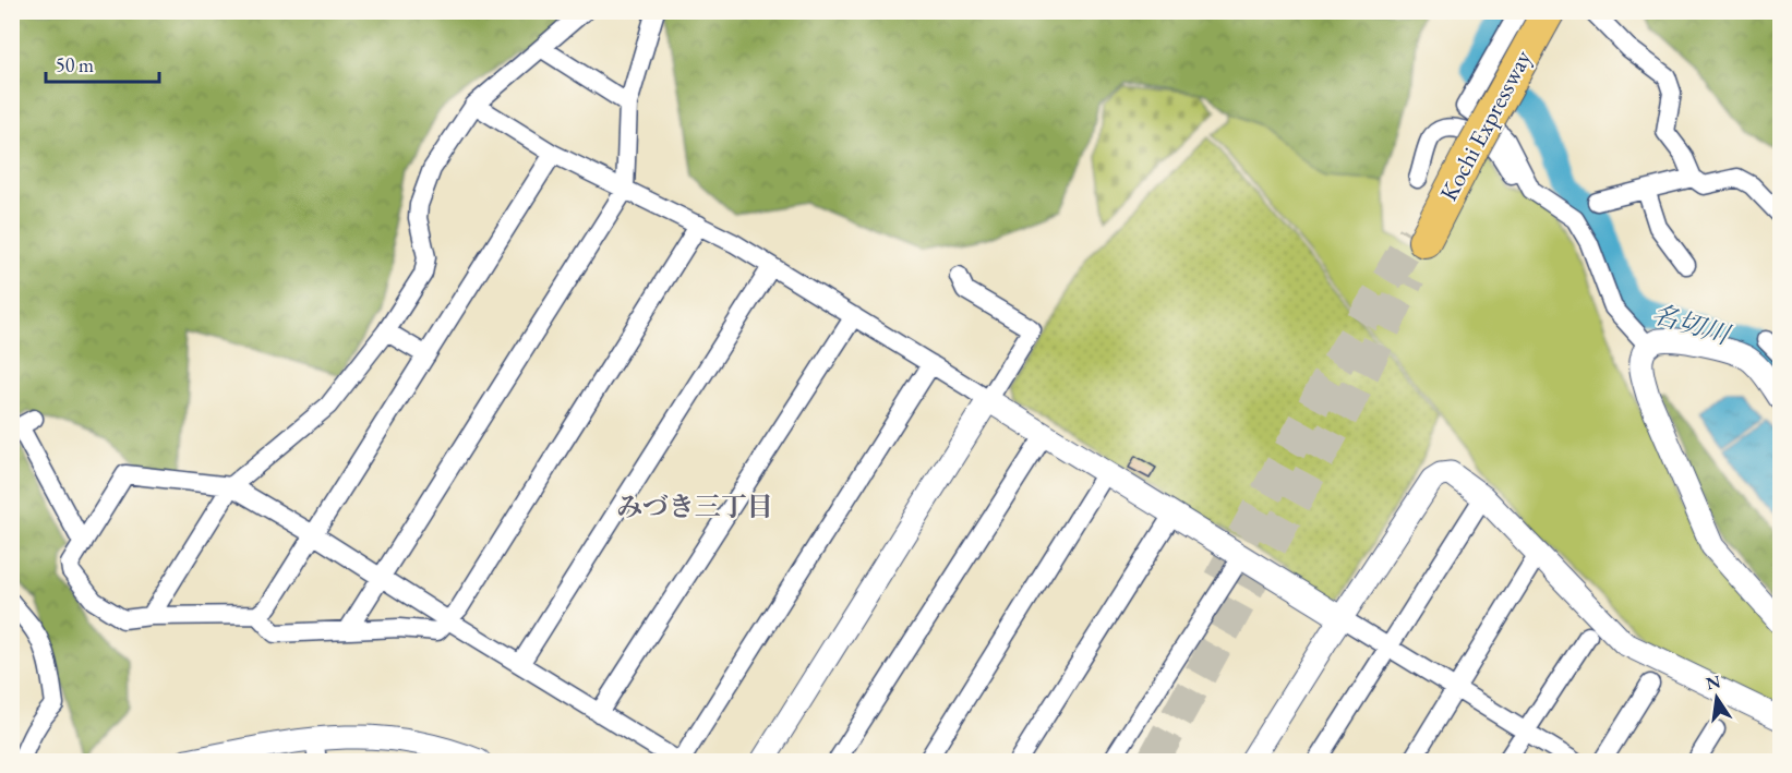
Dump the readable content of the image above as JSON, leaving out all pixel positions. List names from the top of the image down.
{
  "streets": {
    "highway": ["Kochi Expressway"]
  },
  "districts": ["みづき三丁目"],
  "water": ["名切川"],
  "scale_bar": "50 m",
  "north": "top"
}
